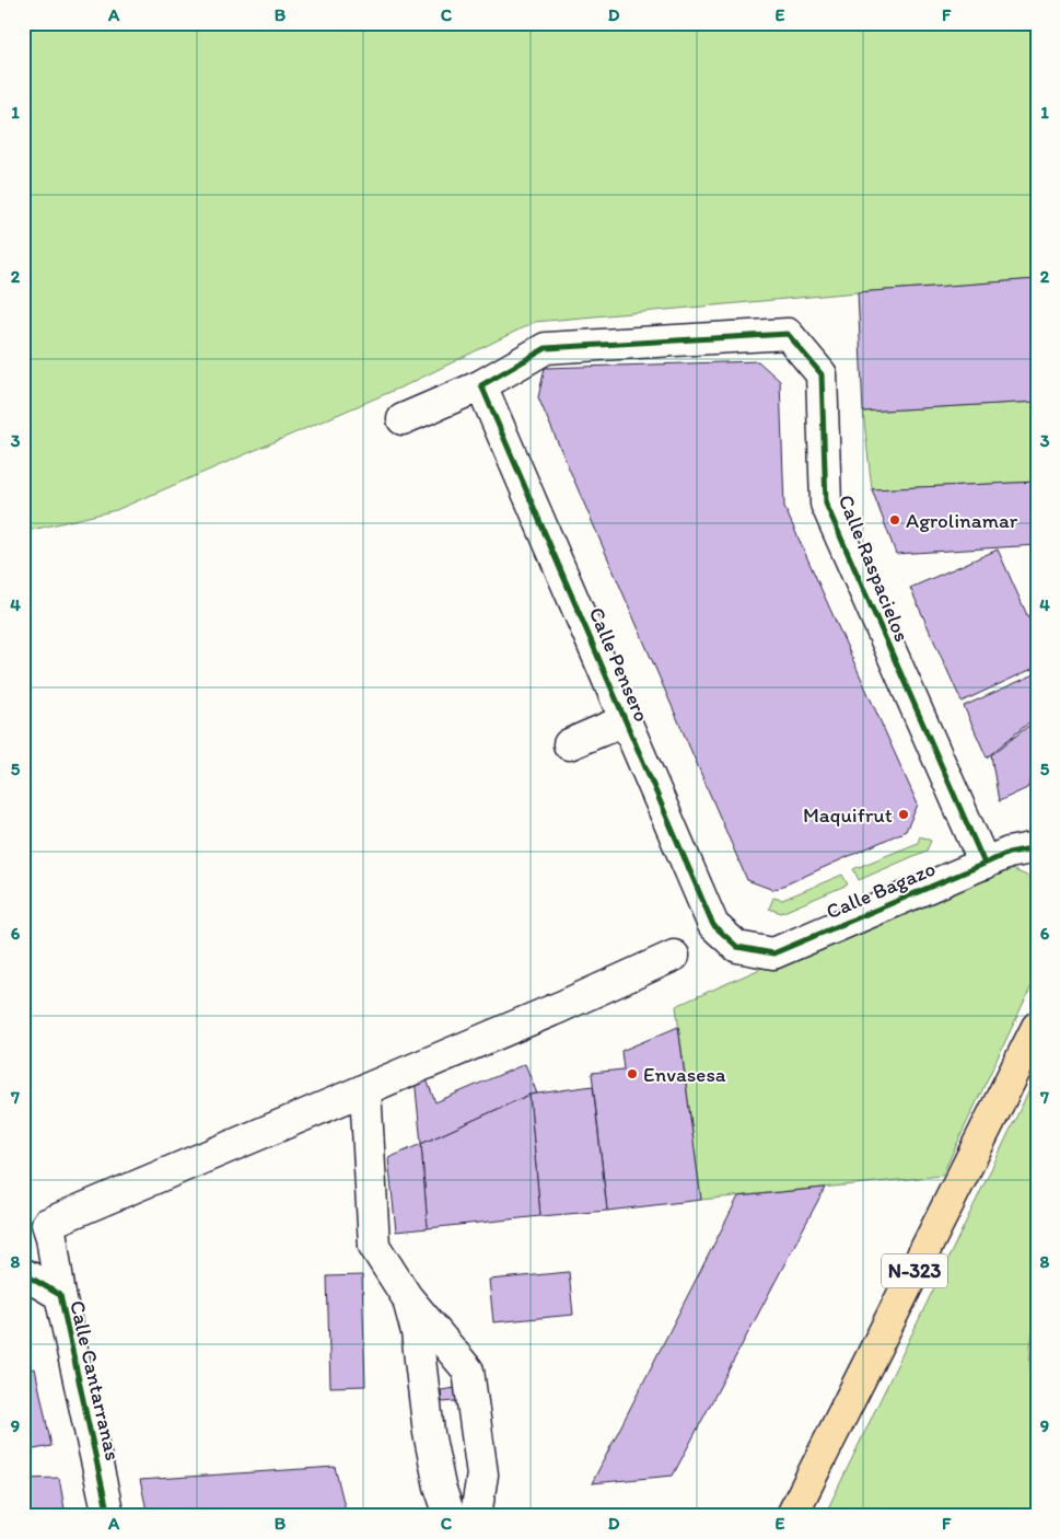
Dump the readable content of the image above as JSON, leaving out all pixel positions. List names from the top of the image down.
{
  "streets": {
    "highway": ["N-323"],
    "street": [
      "Calle Raspacielos",
      "Calle Pensero",
      "Calle Bagazo",
      "Calle Cantarranas"
    ]
  },
  "crossings": [
    ["Calle Raspacielos", "Calle Pensero"],
    ["Calle Raspacielos", "Calle Bagazo"],
    ["Calle Pensero", "Calle Bagazo"]
  ],
  "places": ["Agrolinamar", "Maquifrut", "Envasesa"],
  "grid": {
    "columns": [
      "A",
      "B",
      "C",
      "D",
      "E",
      "F"
    ],
    "rows": [
      "1",
      "2",
      "3",
      "4",
      "5",
      "6",
      "7",
      "8",
      "9"
    ]
  }
}
